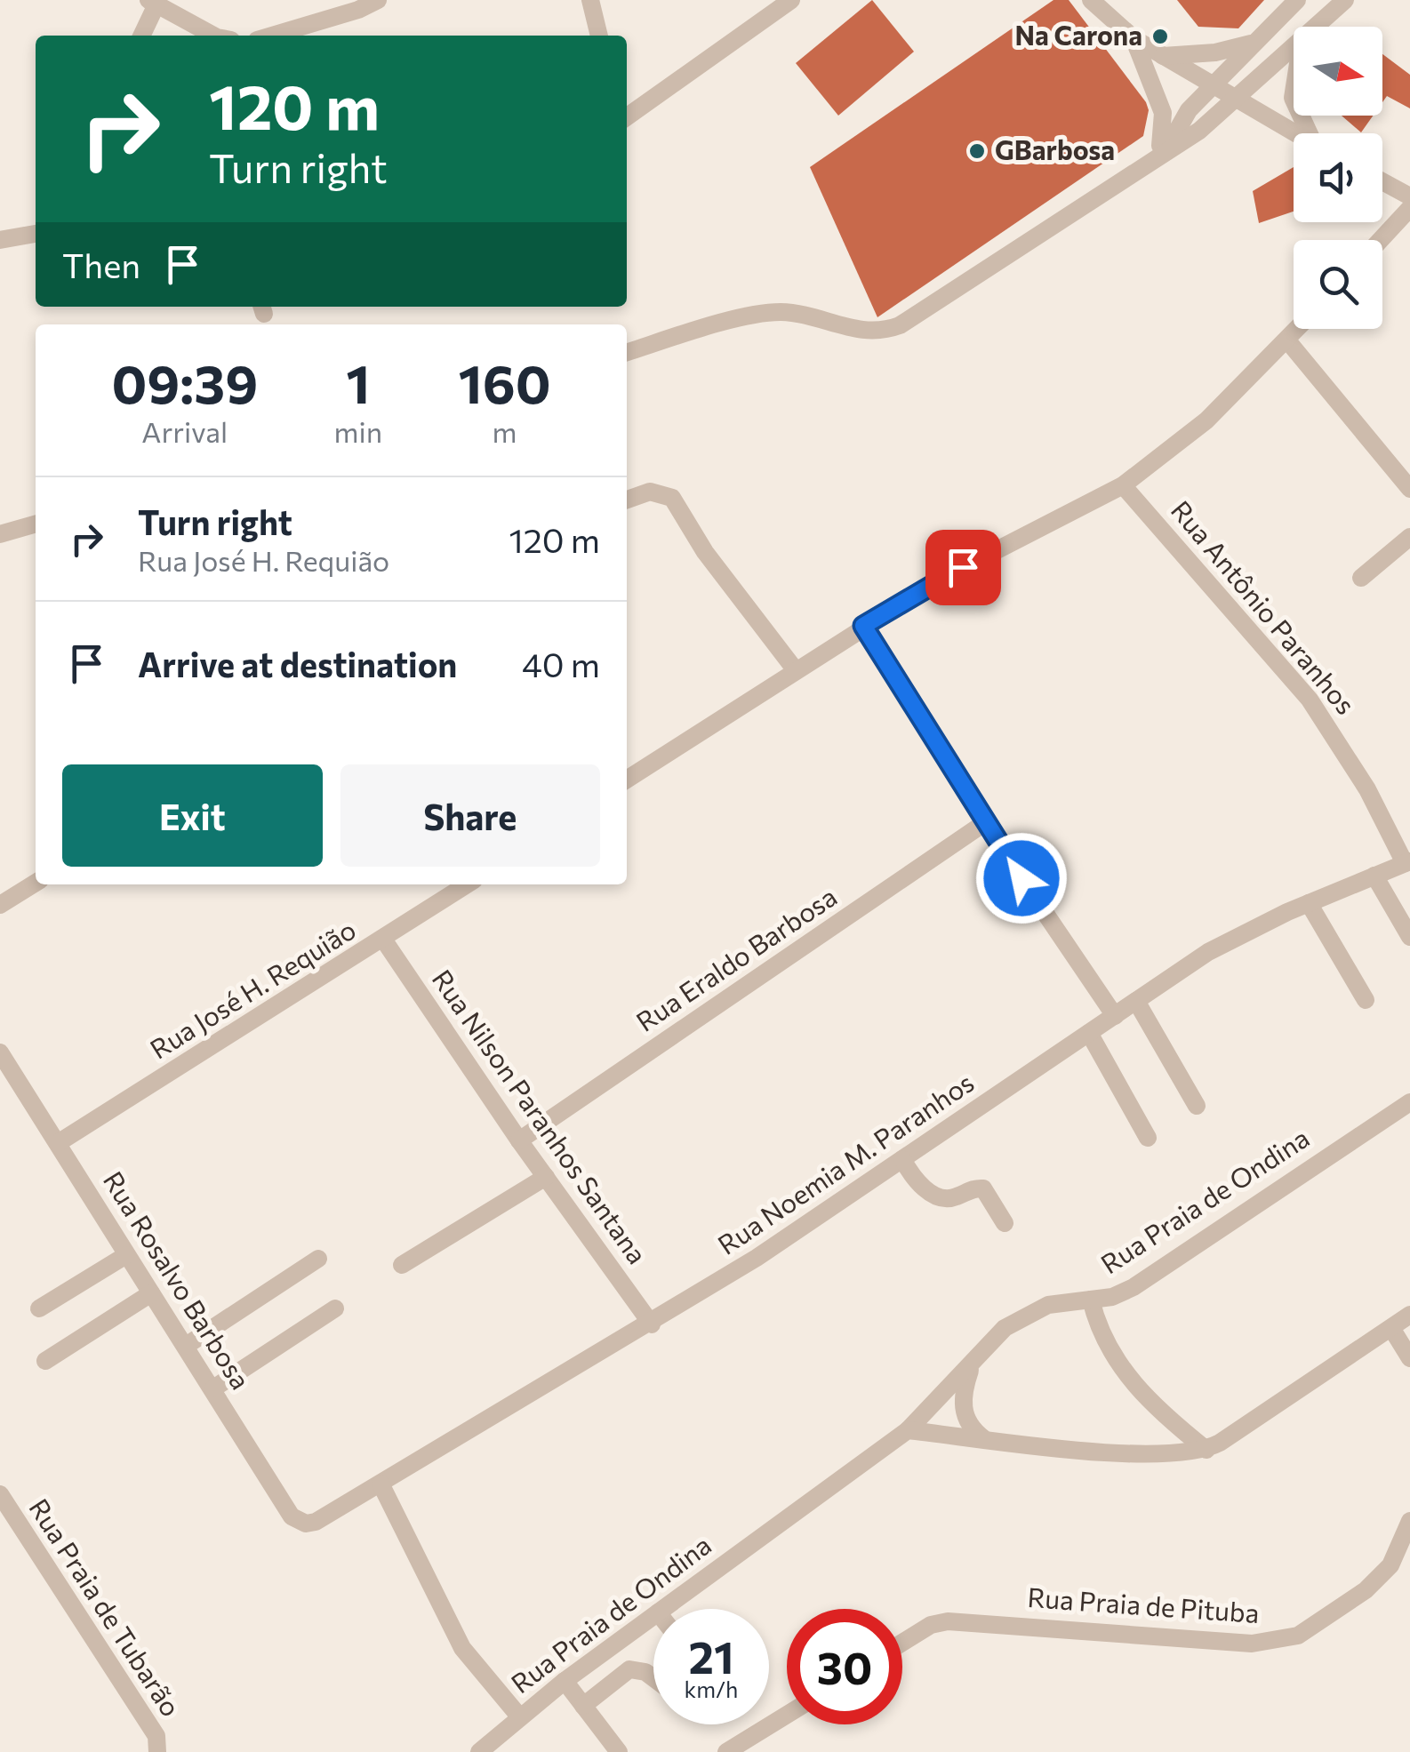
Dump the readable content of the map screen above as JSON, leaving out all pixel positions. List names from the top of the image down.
{
  "streets": {
    "street": [
      "Rua Antônio Paranhos",
      "Rua Eraldo Barbosa",
      "Rua José H. Requião",
      "Rua Nilson Paranhos Santana",
      "Rua Noemia M. Paranhos",
      "Rua Praia de Ondina",
      "Rua Rosalvo Barbosa",
      "Rua Praia de Pituba",
      "Rua Praia de Tubarão"
    ]
  },
  "crossings": [
    ["Rua Antônio Paranhos", "Rua Noemia M. Paranhos"],
    ["Rua Eraldo Barbosa", "Rua Nilson Paranhos Santana"],
    ["Rua José H. Requião", "Rua Nilson Paranhos Santana"],
    ["Rua José H. Requião", "Rua Rosalvo Barbosa"],
    ["Rua Nilson Paranhos Santana", "Rua Noemia M. Paranhos"],
    ["Rua Noemia M. Paranhos", "Rua Rosalvo Barbosa"]
  ],
  "places": ["Na Carona", "GBarbosa"],
  "north": "right",
  "page": {
    "turn": ["120 m", "Turn right"],
    "then": "Then",
    "eta": [
      "09:39",
      "Arrival",
      "1",
      "min",
      "160",
      "m"
    ],
    "list": [
      {
        "name": "Turn right",
        "note": "Rua José H. Requião",
        "value": "120 m"
      },
      {
        "name": "Arrive at destination",
        "value": "40 m"
      }
    ],
    "buttons": ["Exit", "Share"],
    "speed": "21 km/h",
    "limit": "30"
  }
}
